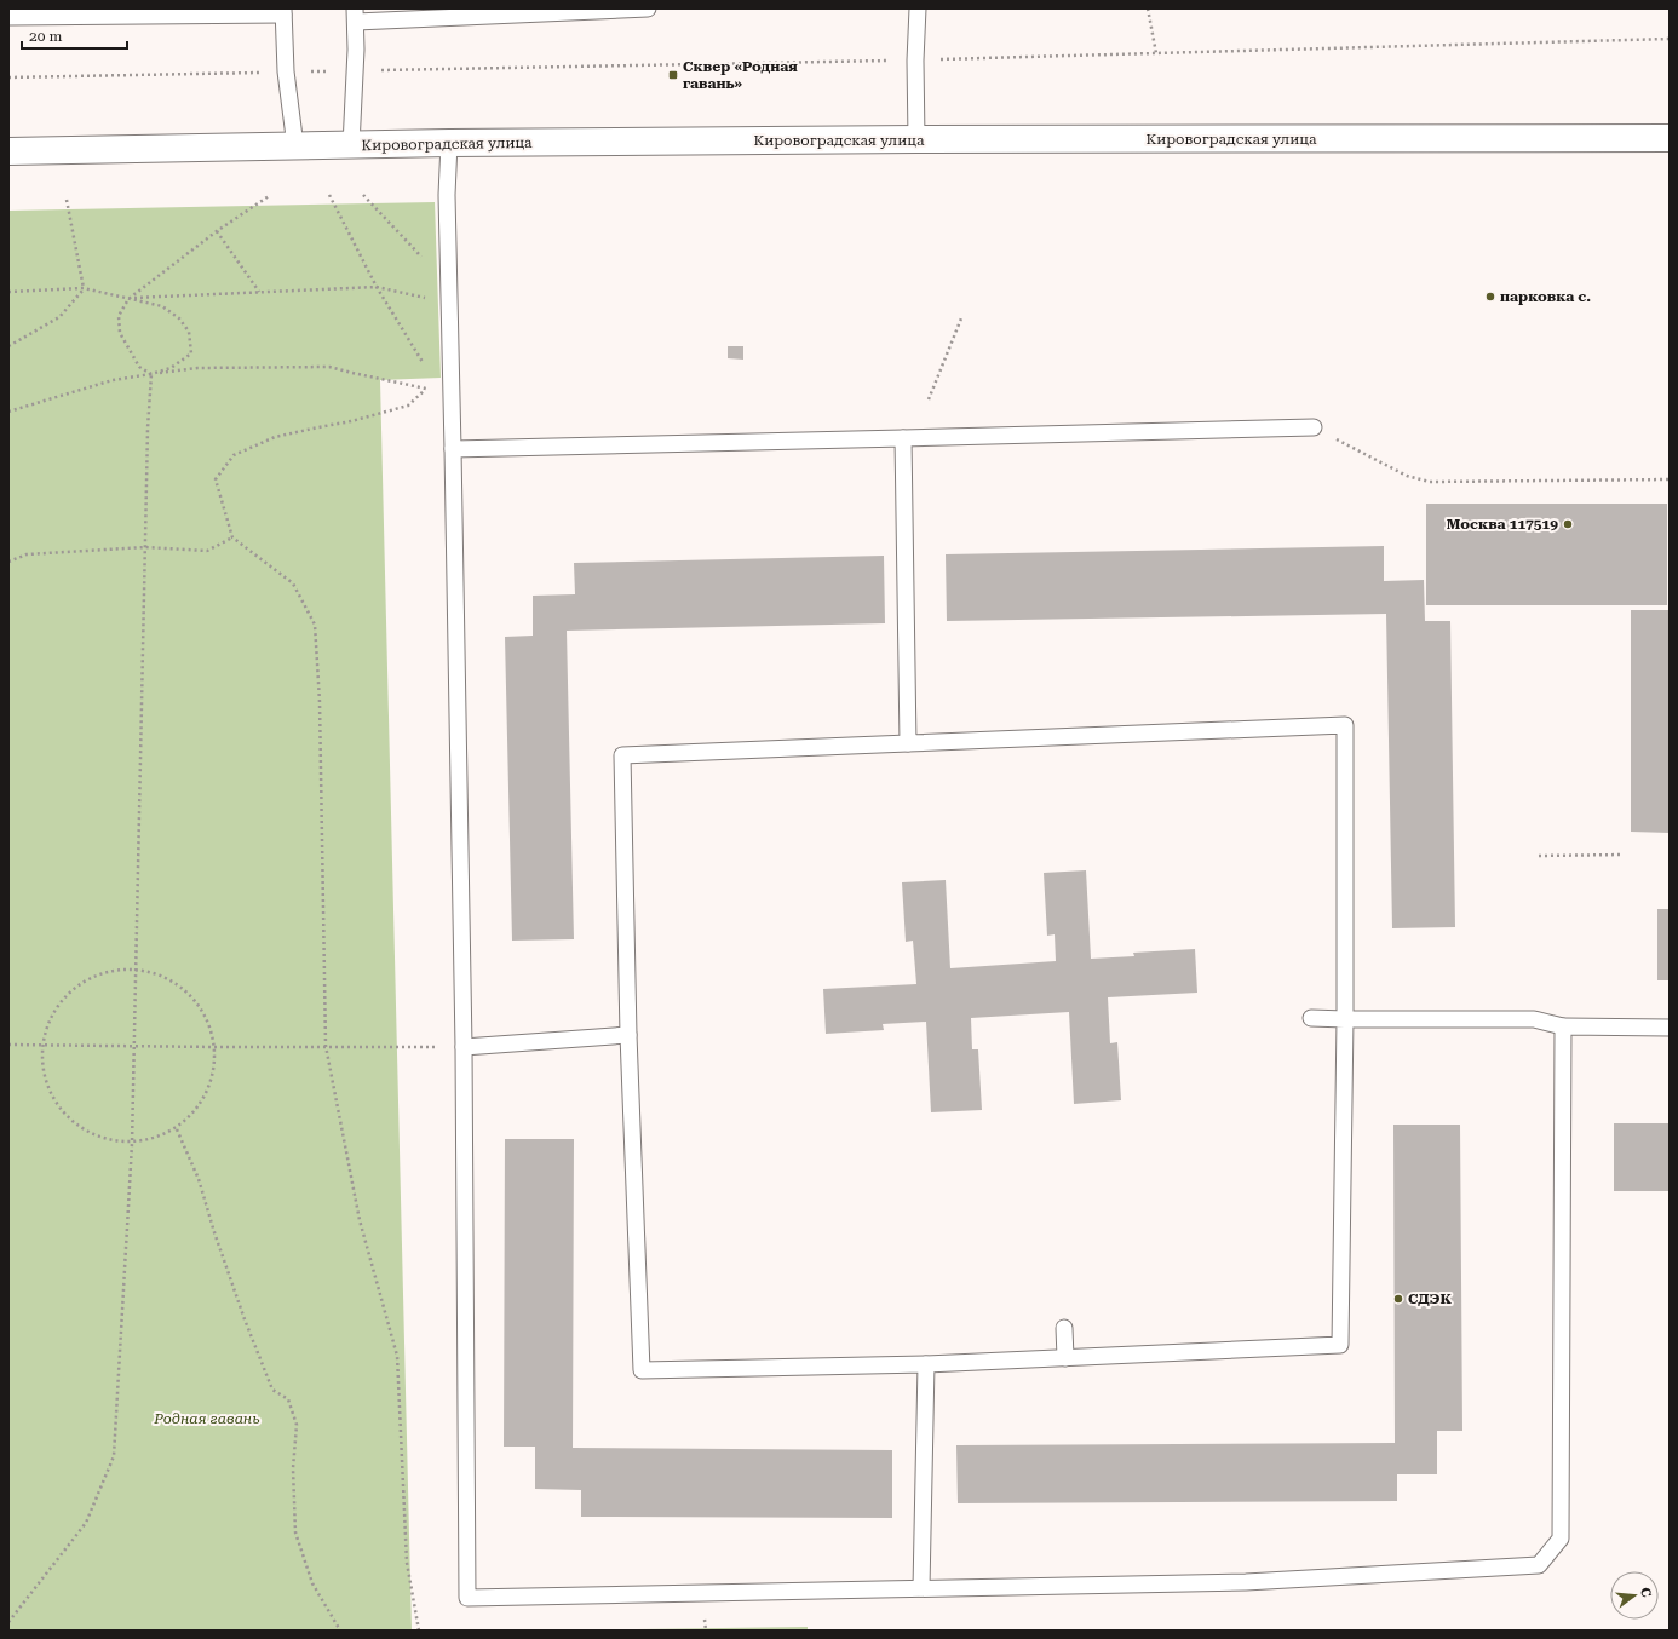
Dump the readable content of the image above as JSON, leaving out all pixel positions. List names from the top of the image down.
{
  "streets": {
    "street": ["Кировоградская улица"]
  },
  "parks": ["Родная гавань"],
  "places": {
    "transit": ["Сквер «Родная гавань»"],
    "other": ["парковка с.", "Москва 117519", "СДЭК"]
  },
  "scale_bar": "20 m",
  "north": "right"
}
